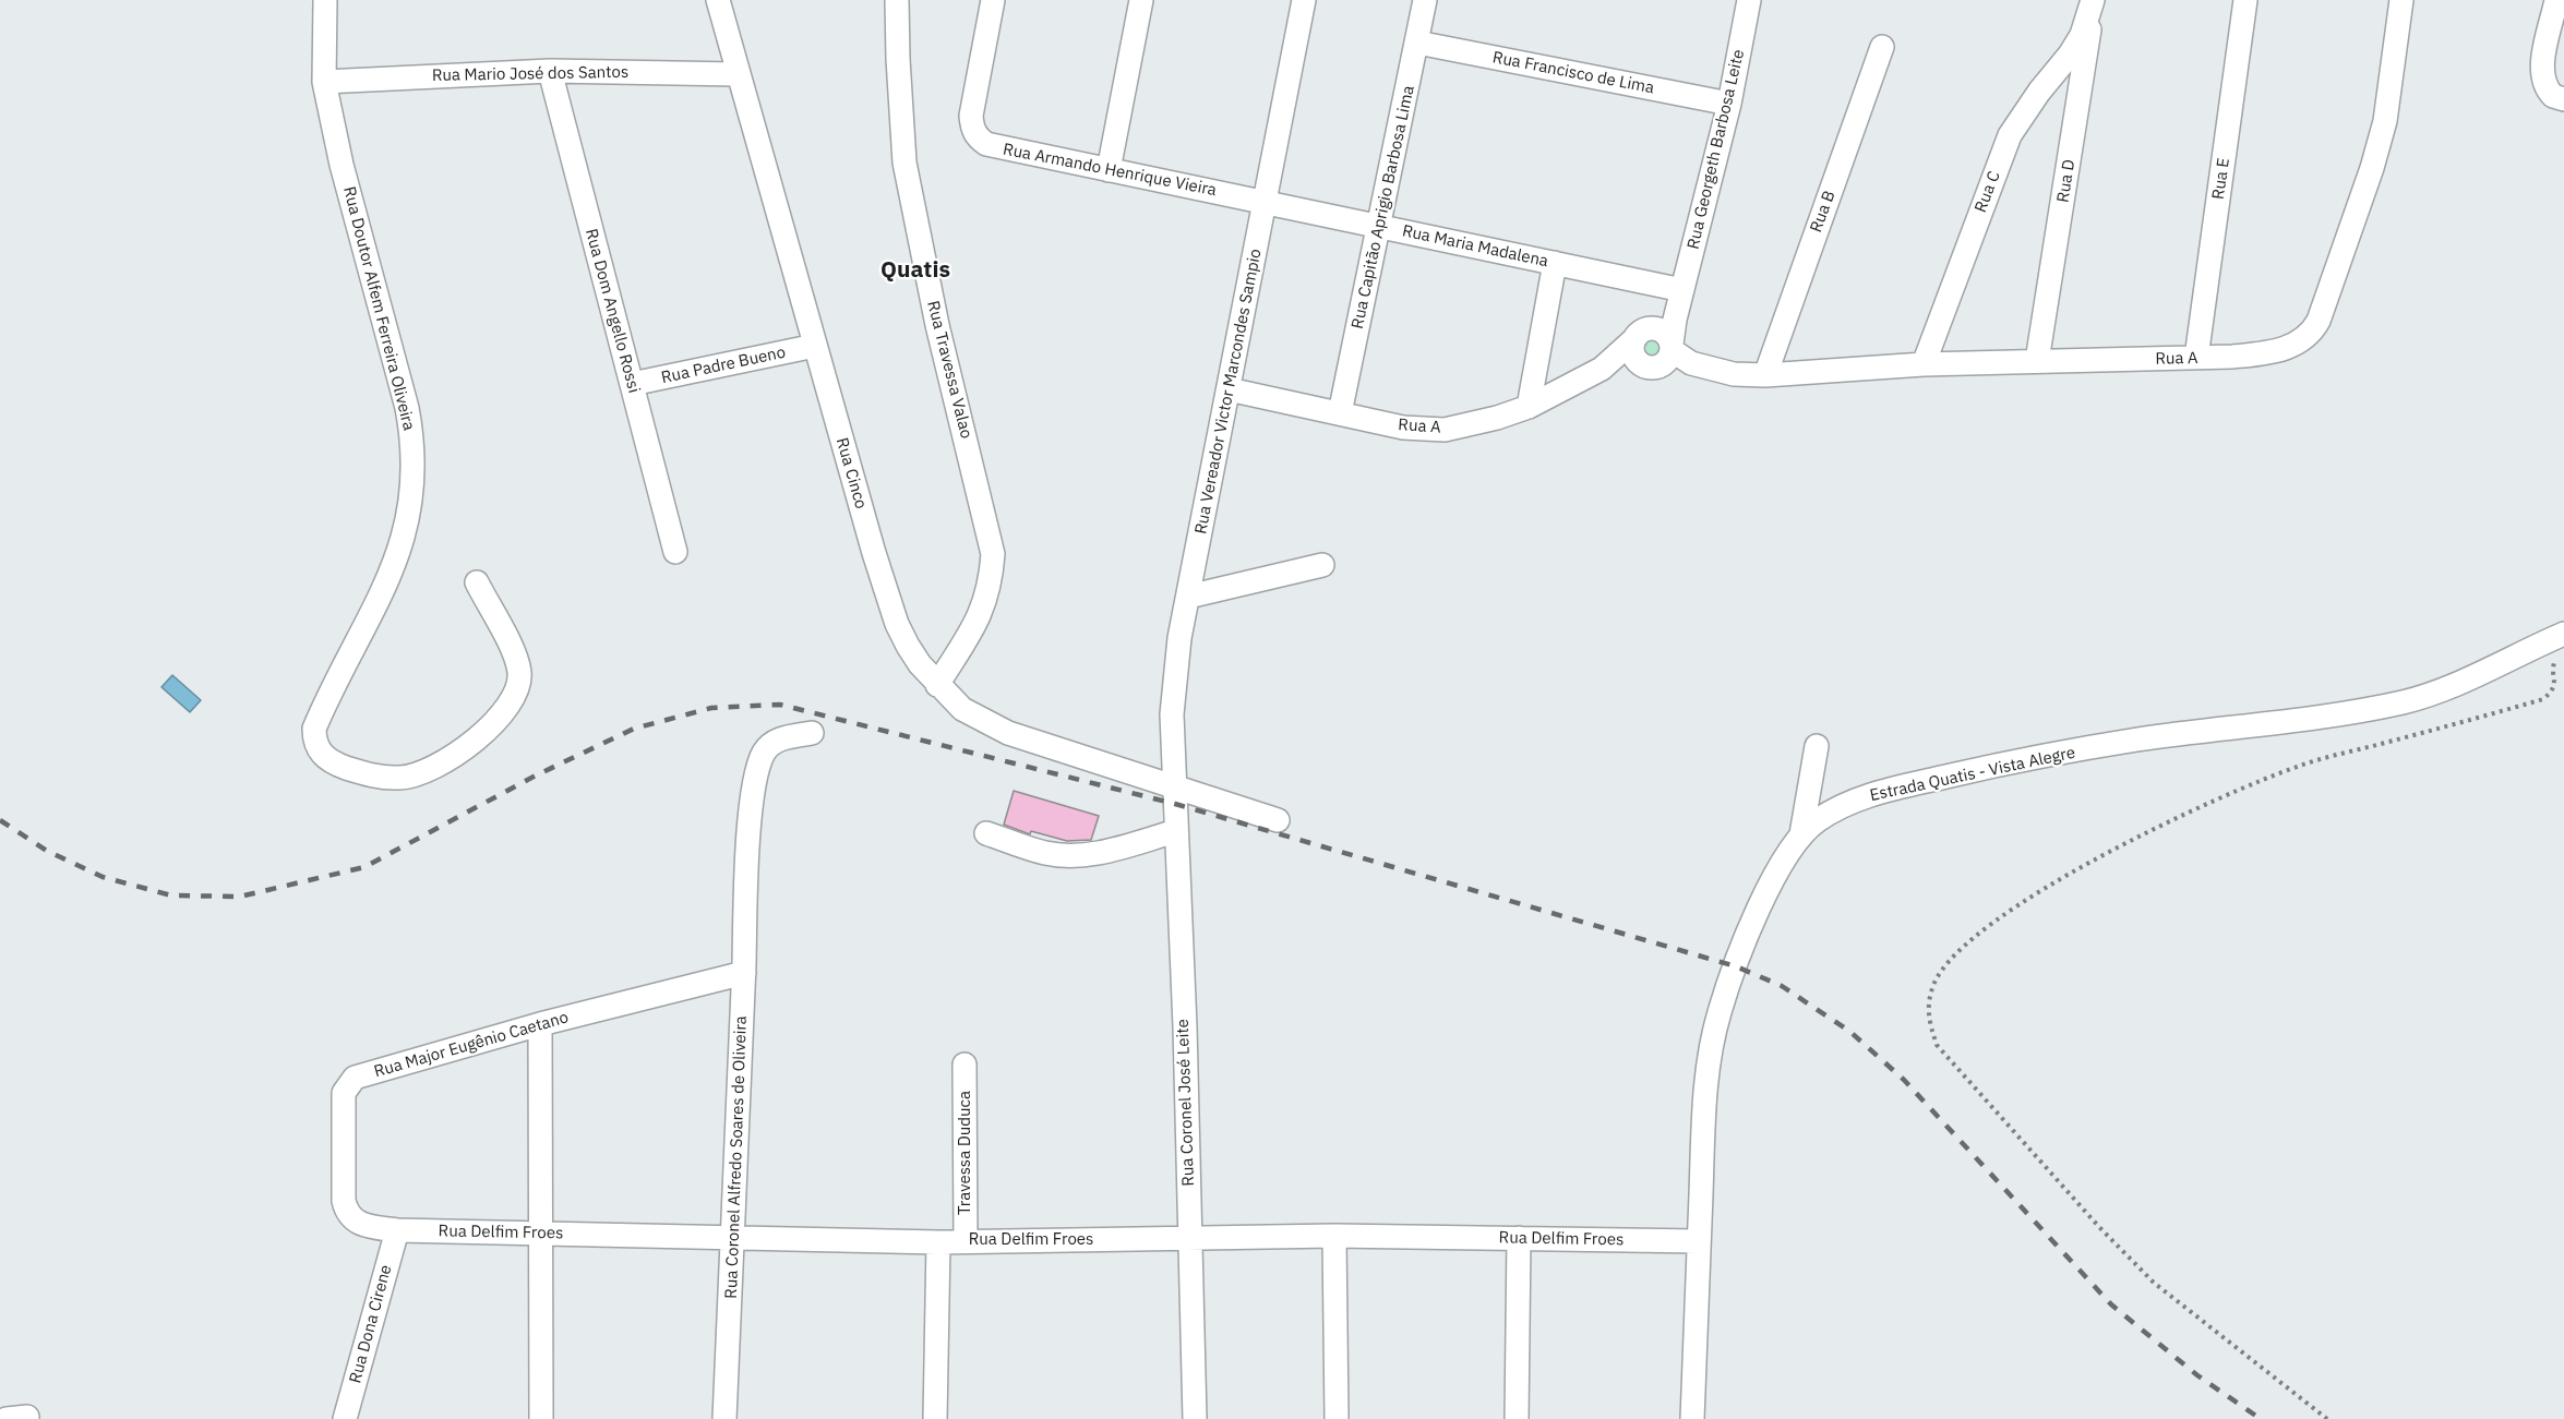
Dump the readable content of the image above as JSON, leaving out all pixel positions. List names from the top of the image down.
{
  "streets": {
    "street": [
      "Rua Francisco de Lima",
      "Rua Mario José dos Santos",
      "Rua Georgeth Barbosa Leite",
      "Rua Armando Henrique Vieira",
      "Rua E",
      "Rua D",
      "Rua C",
      "Rua Capitão Aprigio Barbosa Lima",
      "Rua B",
      "Rua Maria Madalena",
      "Rua Doutor Alfem Ferreira Oliveira",
      "Rua Dom Angello Rossi",
      "Rua A",
      "Rua Padre Bueno",
      "Rua Travessa Valao",
      "Rua Vereador Victor Marcondes Sampio",
      "Rua Cinco",
      "Estrada Quatis - Vista Alegre",
      "Rua Major Eugênio Caetano",
      "Rua Coronel José Leite",
      "Travessa Duduca",
      "Rua Coronel Alfredo Soares de Oliveira",
      "Rua Delfim Froes",
      "Rua Dona Cirene"
    ]
  },
  "crossings": [
    ["Rua Francisco de Lima", "Rua Georgeth Barbosa Leite"],
    ["Rua Francisco de Lima", "Rua Capitão Aprigio Barbosa Lima"],
    ["Rua Mario José dos Santos", "Rua Doutor Alfem Ferreira Oliveira"],
    ["Rua Mario José dos Santos", "Rua Dom Angello Rossi"],
    ["Rua Mario José dos Santos", "Rua Cinco"],
    ["Rua Georgeth Barbosa Leite", "Rua Maria Madalena"],
    ["Rua Georgeth Barbosa Leite", "Rua A"],
    ["Rua Armando Henrique Vieira", "Rua Maria Madalena"],
    ["Rua Armando Henrique Vieira", "Rua Vereador Victor Marcondes Sampio"],
    ["Rua E", "Rua A"],
    ["Rua D", "Rua C"],
    ["Rua D", "Rua A"],
    ["Rua C", "Rua A"],
    ["Rua Capitão Aprigio Barbosa Lima", "Rua Maria Madalena"],
    ["Rua Capitão Aprigio Barbosa Lima", "Rua A"],
    ["Rua B", "Rua A"],
    ["Rua Maria Madalena", "Rua Vereador Victor Marcondes Sampio"],
    ["Rua Dom Angello Rossi", "Rua Padre Bueno"],
    ["Rua A", "Rua Vereador Victor Marcondes Sampio"],
    ["Rua Padre Bueno", "Rua Cinco"],
    ["Rua Travessa Valao", "Rua Cinco"],
    ["Rua Vereador Victor Marcondes Sampio", "Rua Cinco"],
    ["Rua Vereador Victor Marcondes Sampio", "Rua Coronel José Leite"],
    ["Rua Cinco", "Rua Coronel José Leite"],
    ["Estrada Quatis - Vista Alegre", "Rua Delfim Froes"],
    ["Rua Major Eugênio Caetano", "Rua Coronel Alfredo Soares de Oliveira"],
    ["Rua Major Eugênio Caetano", "Rua Delfim Froes"],
    ["Rua Coronel José Leite", "Rua Delfim Froes"],
    ["Travessa Duduca", "Rua Delfim Froes"],
    ["Rua Coronel Alfredo Soares de Oliveira", "Rua Delfim Froes"],
    ["Rua Delfim Froes", "Rua Dona Cirene"]
  ],
  "districts": ["Quatis"]
}
